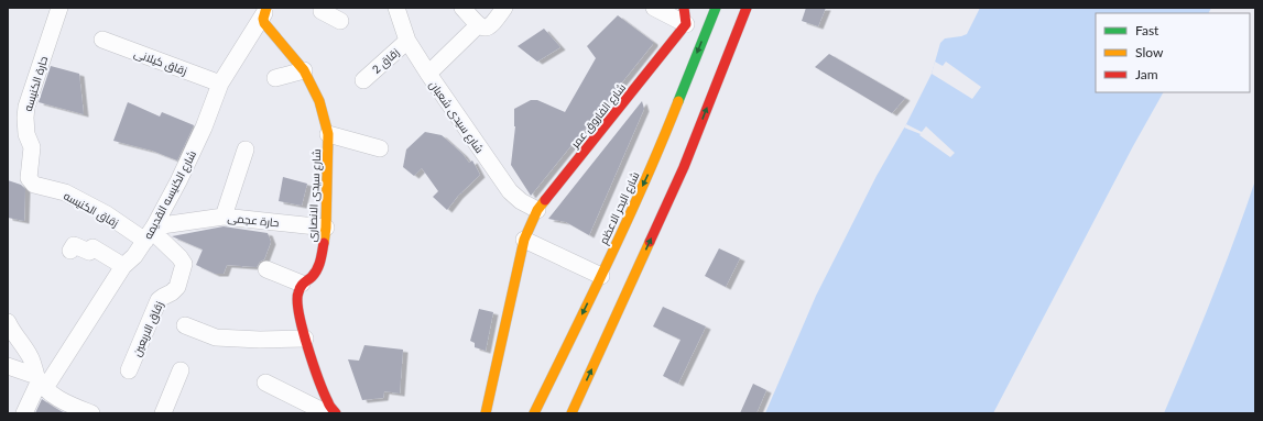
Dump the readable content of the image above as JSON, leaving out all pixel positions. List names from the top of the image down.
{
  "streets": {
    "street": [
      "زقاق 2",
      "زقاق كيلانى",
      "حارة الكنيسه",
      "شارع الفاروق عمر",
      "شارع سيدى شعبان",
      "شارع الكنيسه القديمه",
      "شارع سيدى الانصارى",
      "شارع البحر الاعظم",
      "زقاق الكنيسه",
      "حارة عجمى",
      "زقاق الاربعين"
    ]
  },
  "crossings": [
    ["زقاق 2", "شارع سيدى شعبان"],
    ["زقاق كيلانى", "شارع الكنيسه القديمه"],
    ["حارة الكنيسه", "زقاق الكنيسه"],
    ["شارع الفاروق عمر", "شارع سيدى شعبان"],
    ["شارع الكنيسه القديمه", "شارع سيدى الانصارى"],
    ["شارع الكنيسه القديمه", "زقاق الكنيسه"],
    ["شارع الكنيسه القديمه", "حارة عجمى"],
    ["شارع الكنيسه القديمه", "زقاق الاربعين"],
    ["شارع سيدى الانصارى", "حارة عجمى"],
    ["زقاق الكنيسه", "حارة عجمى"],
    ["زقاق الكنيسه", "زقاق الاربعين"],
    ["حارة عجمى", "زقاق الاربعين"]
  ],
  "legend": ["Fast", "Slow", "Jam"]
}
